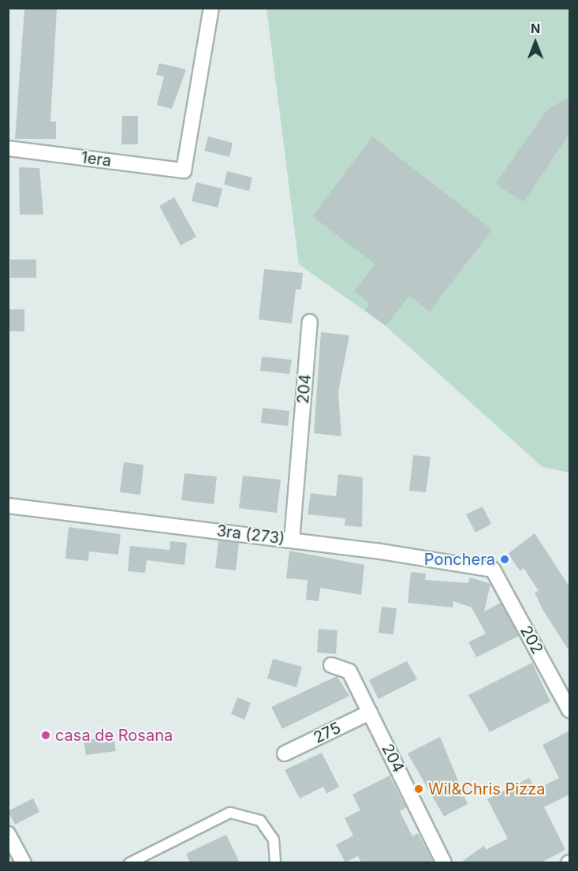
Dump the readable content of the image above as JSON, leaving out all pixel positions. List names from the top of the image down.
{
  "streets": {
    "street": [
      "1era",
      "204",
      "3ra (273)",
      "202",
      "275"
    ]
  },
  "crossings": [
    ["204", "3ra (273)"],
    ["204", "275"],
    ["3ra (273)", "202"]
  ],
  "places": ["Ponchera", "casa de Rosana", "Wil&Chris Pizza"],
  "north": "top"
}
